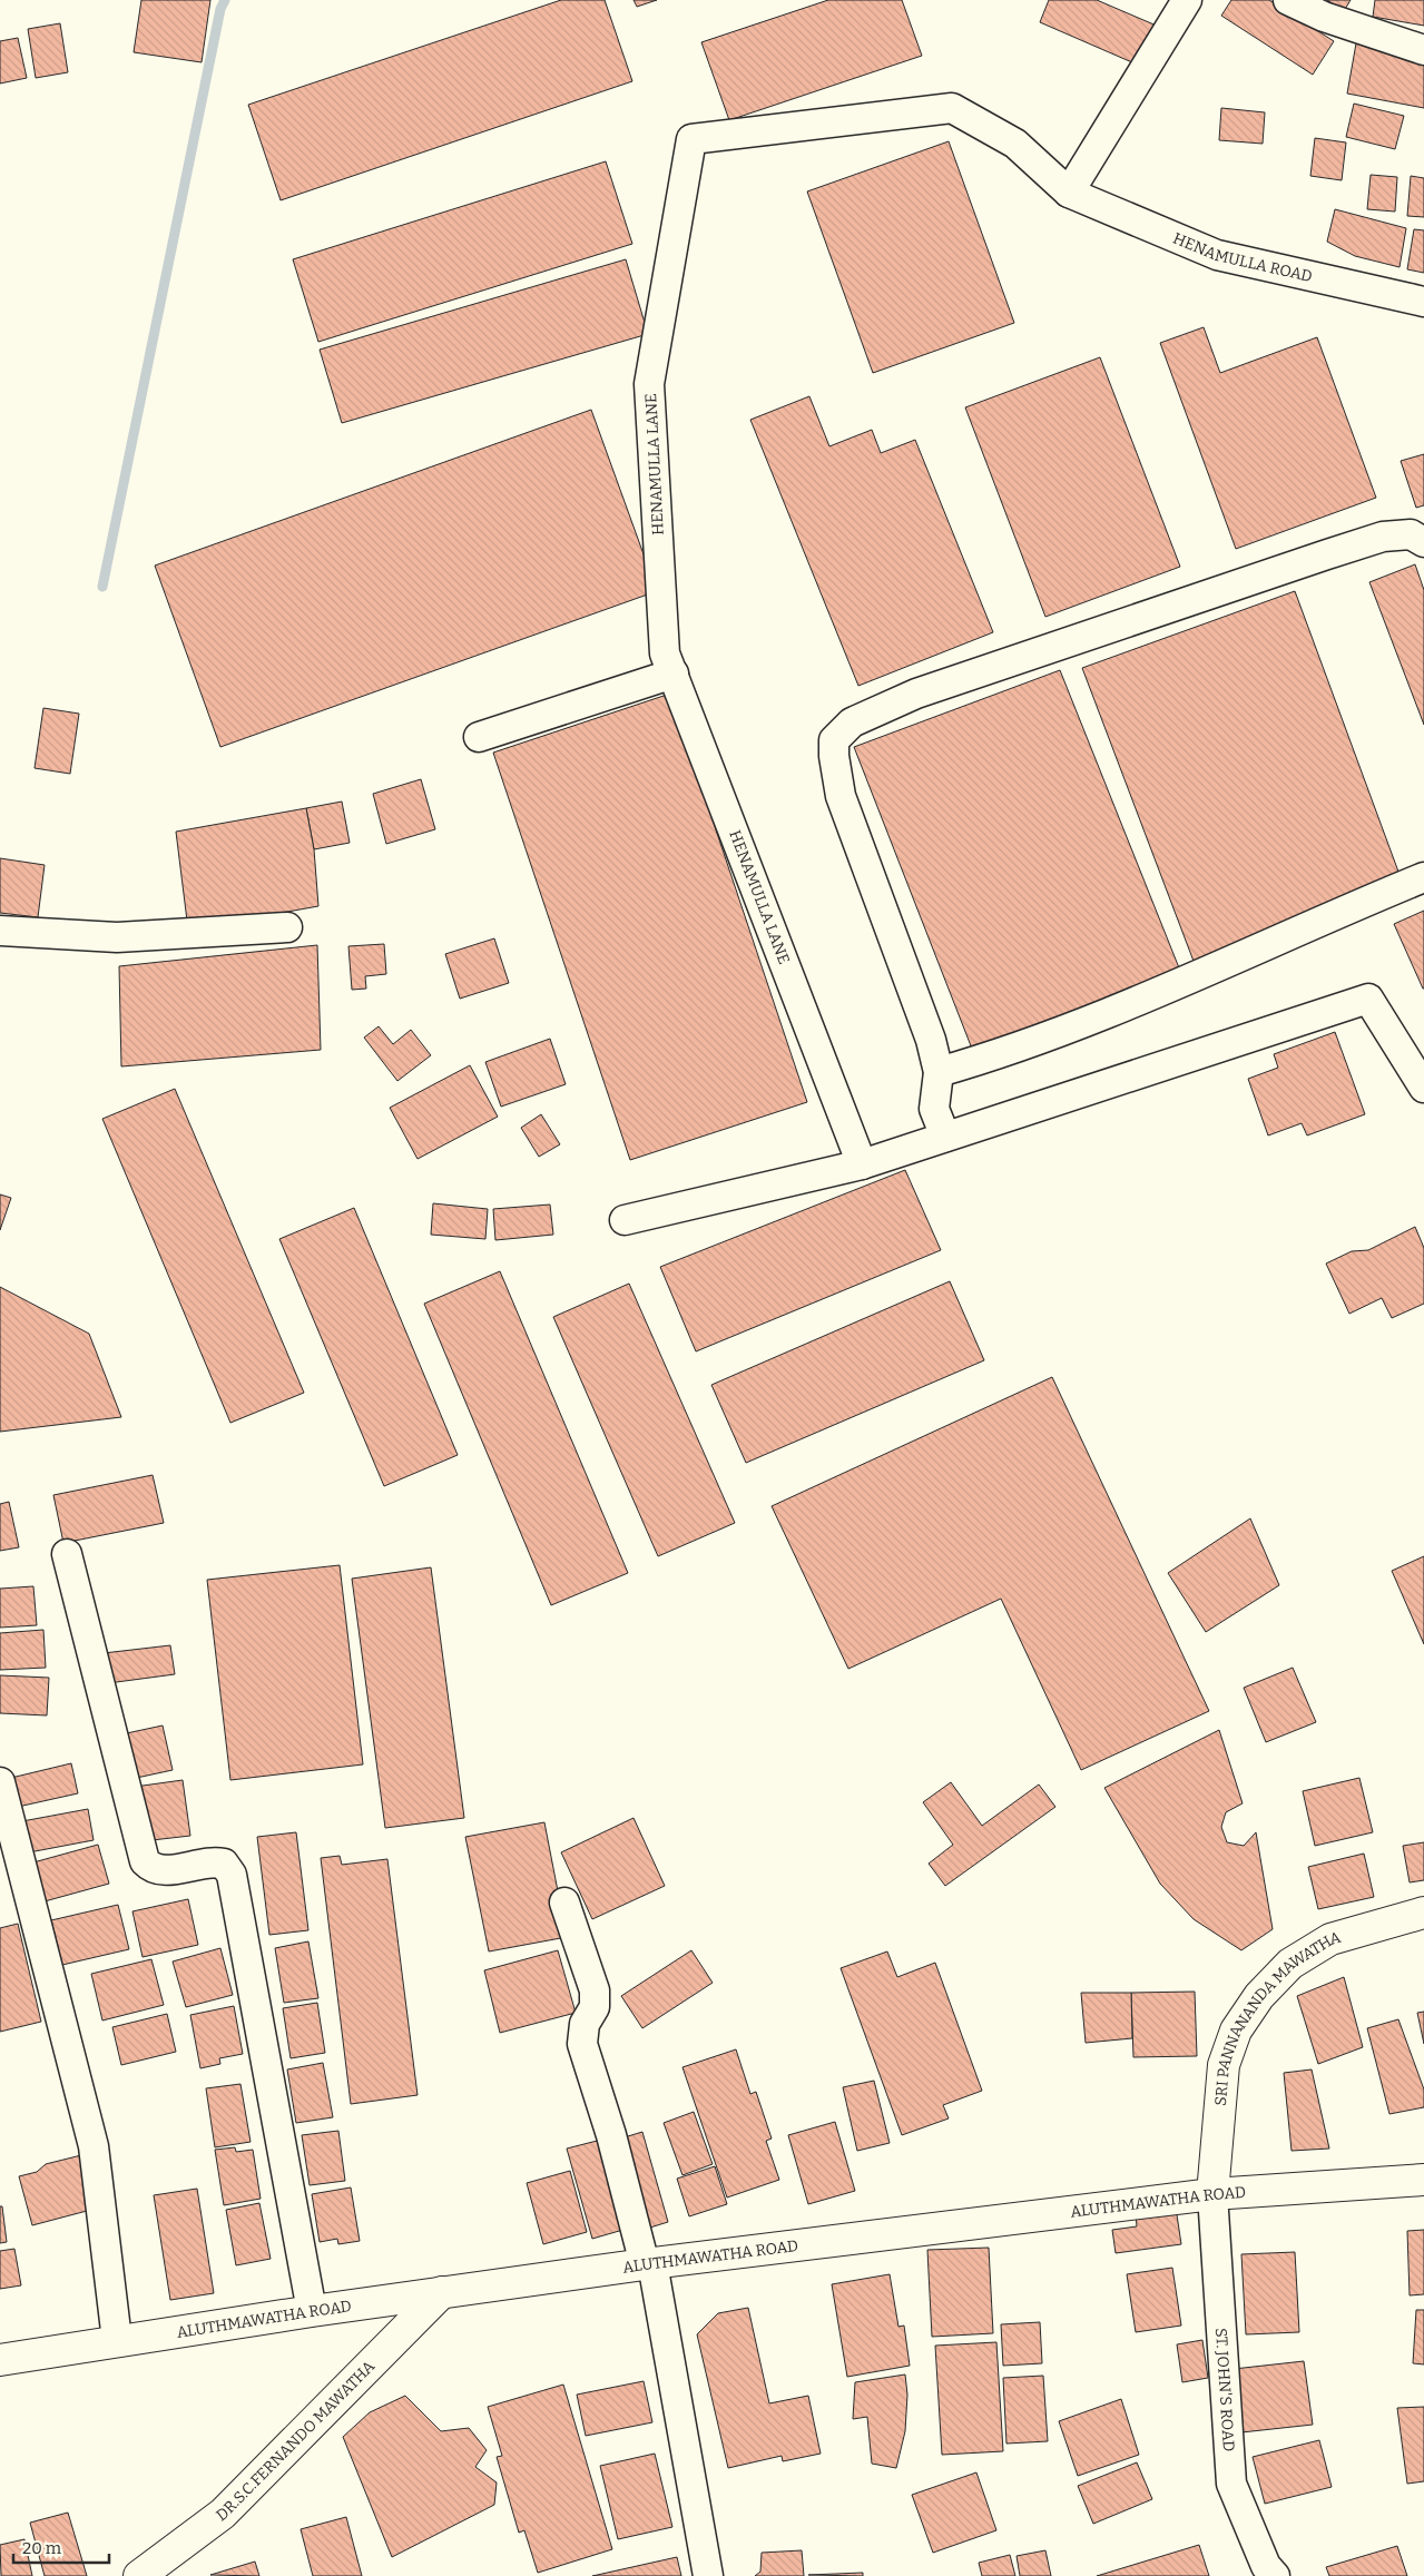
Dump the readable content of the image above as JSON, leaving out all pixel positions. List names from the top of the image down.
{
  "streets": {
    "main road": ["SRI PANNANANDA MAWATHA", "ALUTHMAWATHA ROAD", "DR.S.C.FERNANDO MAWATHA"],
    "street": ["HENAMULLA ROAD", "HENAMULLA LANE", "ST. JOHN'S ROAD"]
  },
  "crossings": [
    ["HENAMULLA ROAD", "HENAMULLA LANE"],
    ["SRI PANNANANDA MAWATHA", "ALUTHMAWATHA ROAD"],
    ["SRI PANNANANDA MAWATHA", "ST. JOHN'S ROAD"],
    ["ALUTHMAWATHA ROAD", "ST. JOHN'S ROAD"],
    ["ALUTHMAWATHA ROAD", "DR.S.C.FERNANDO MAWATHA"]
  ],
  "scale_bar": "20 m"
}
